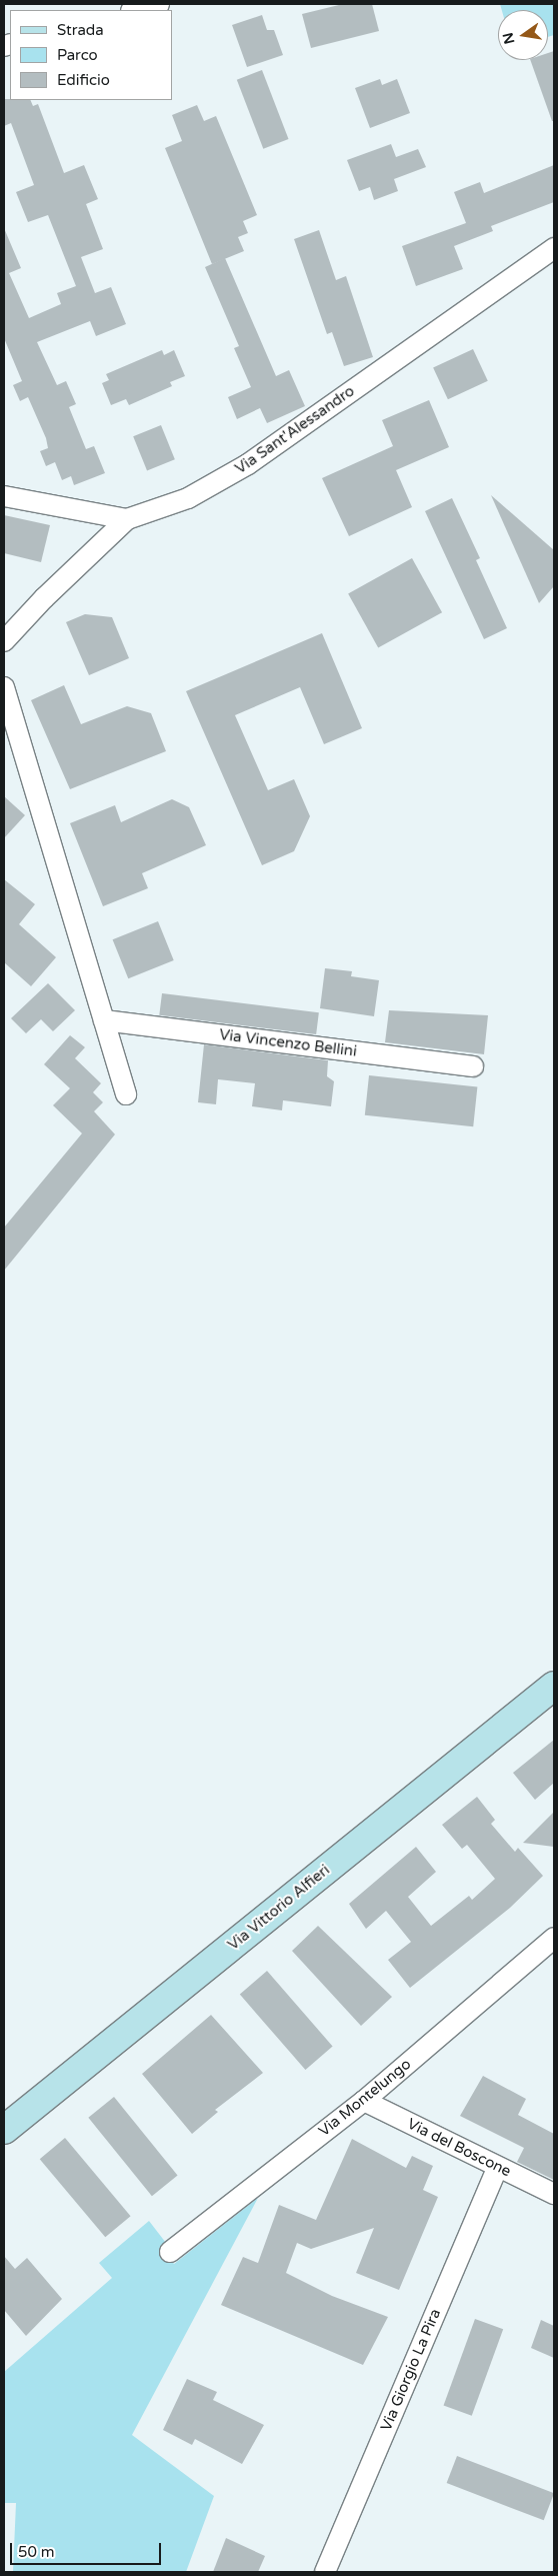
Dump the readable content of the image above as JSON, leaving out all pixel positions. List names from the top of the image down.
{
  "streets": {
    "street": [
      "Via Sant'Alessandro",
      "Via Vincenzo Bellini",
      "Via Vittorio Alfieri",
      "Via Montelungo",
      "Via del Boscone",
      "Via Giorgio La Pira"
    ]
  },
  "crossings": [
    ["Via Montelungo", "Via del Boscone"],
    ["Via del Boscone", "Via Giorgio La Pira"]
  ],
  "legend": ["Strada", "Parco", "Edificio"],
  "scale_bar": "50 m",
  "north": "left"
}
